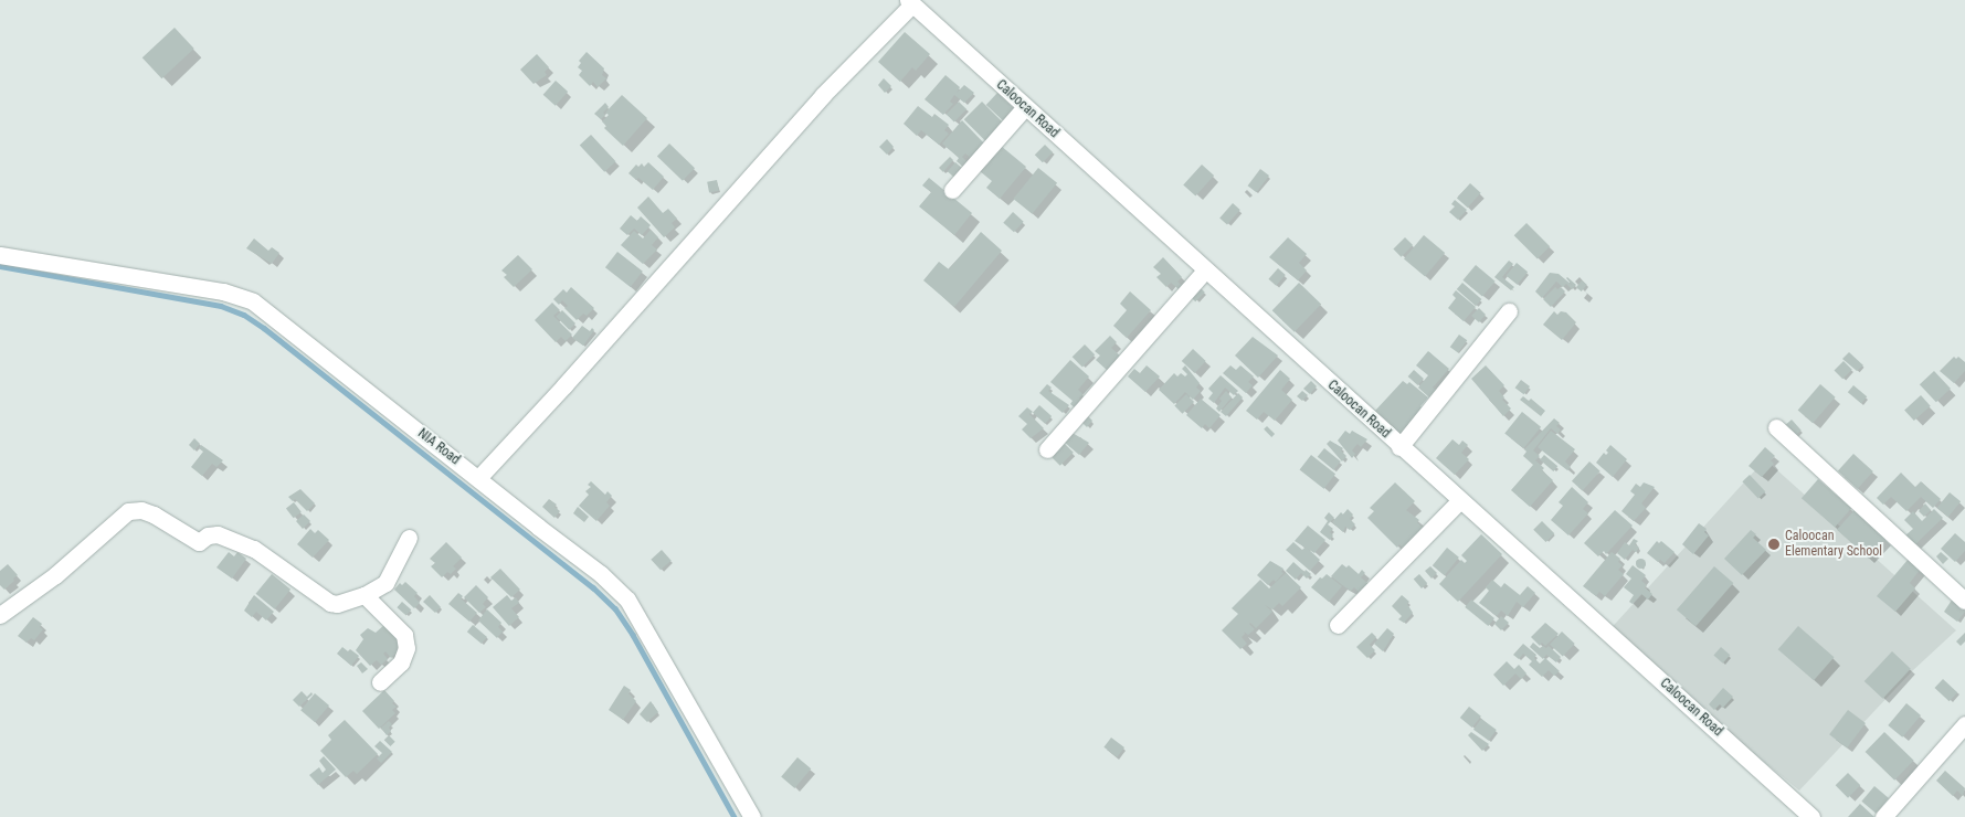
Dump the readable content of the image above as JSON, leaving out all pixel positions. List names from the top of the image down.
{
  "streets": {
    "street": ["Caloocan Road", "NIA Road"]
  },
  "places": ["Caloocan Elementary School"]
}
